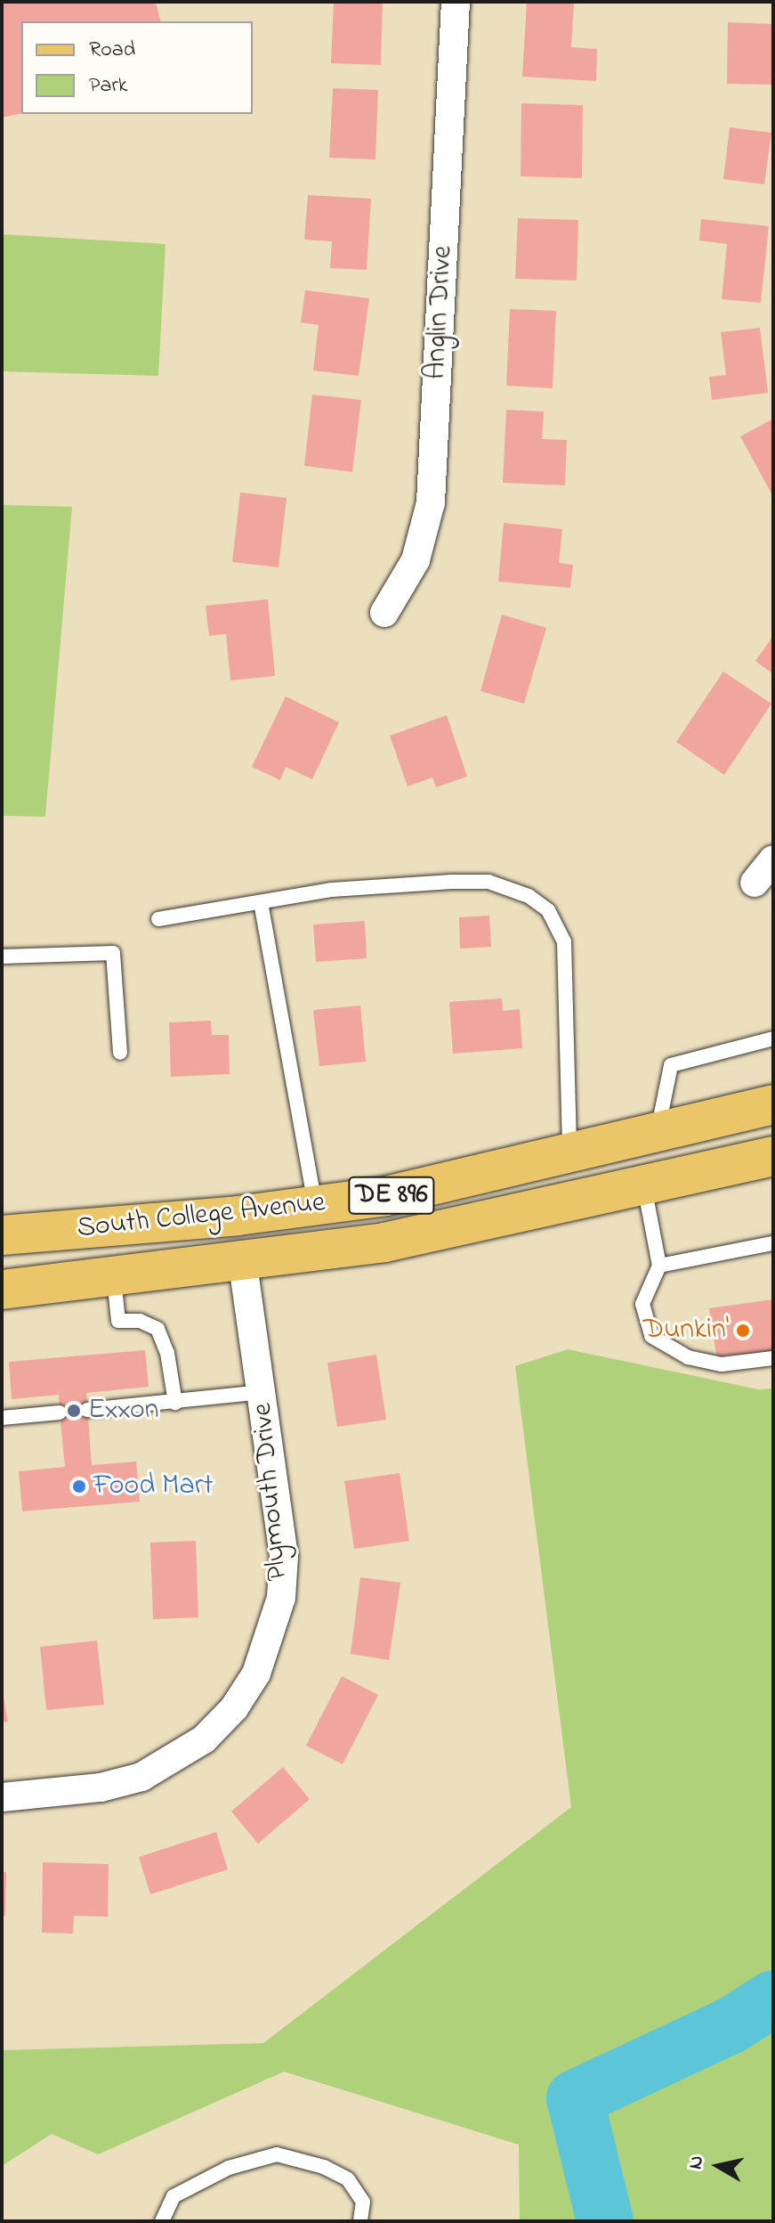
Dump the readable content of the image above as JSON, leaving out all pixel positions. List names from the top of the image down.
{
  "streets": {
    "main road": ["DE 896", "South College Avenue"],
    "street": ["Anglin Drive", "Plymouth Drive"]
  },
  "crossings": [
    ["South College Avenue", "Plymouth Drive"]
  ],
  "places": ["Dunkin'", "Exxon", "Food Mart"],
  "legend": ["Road", "Park"],
  "north": "left"
}
